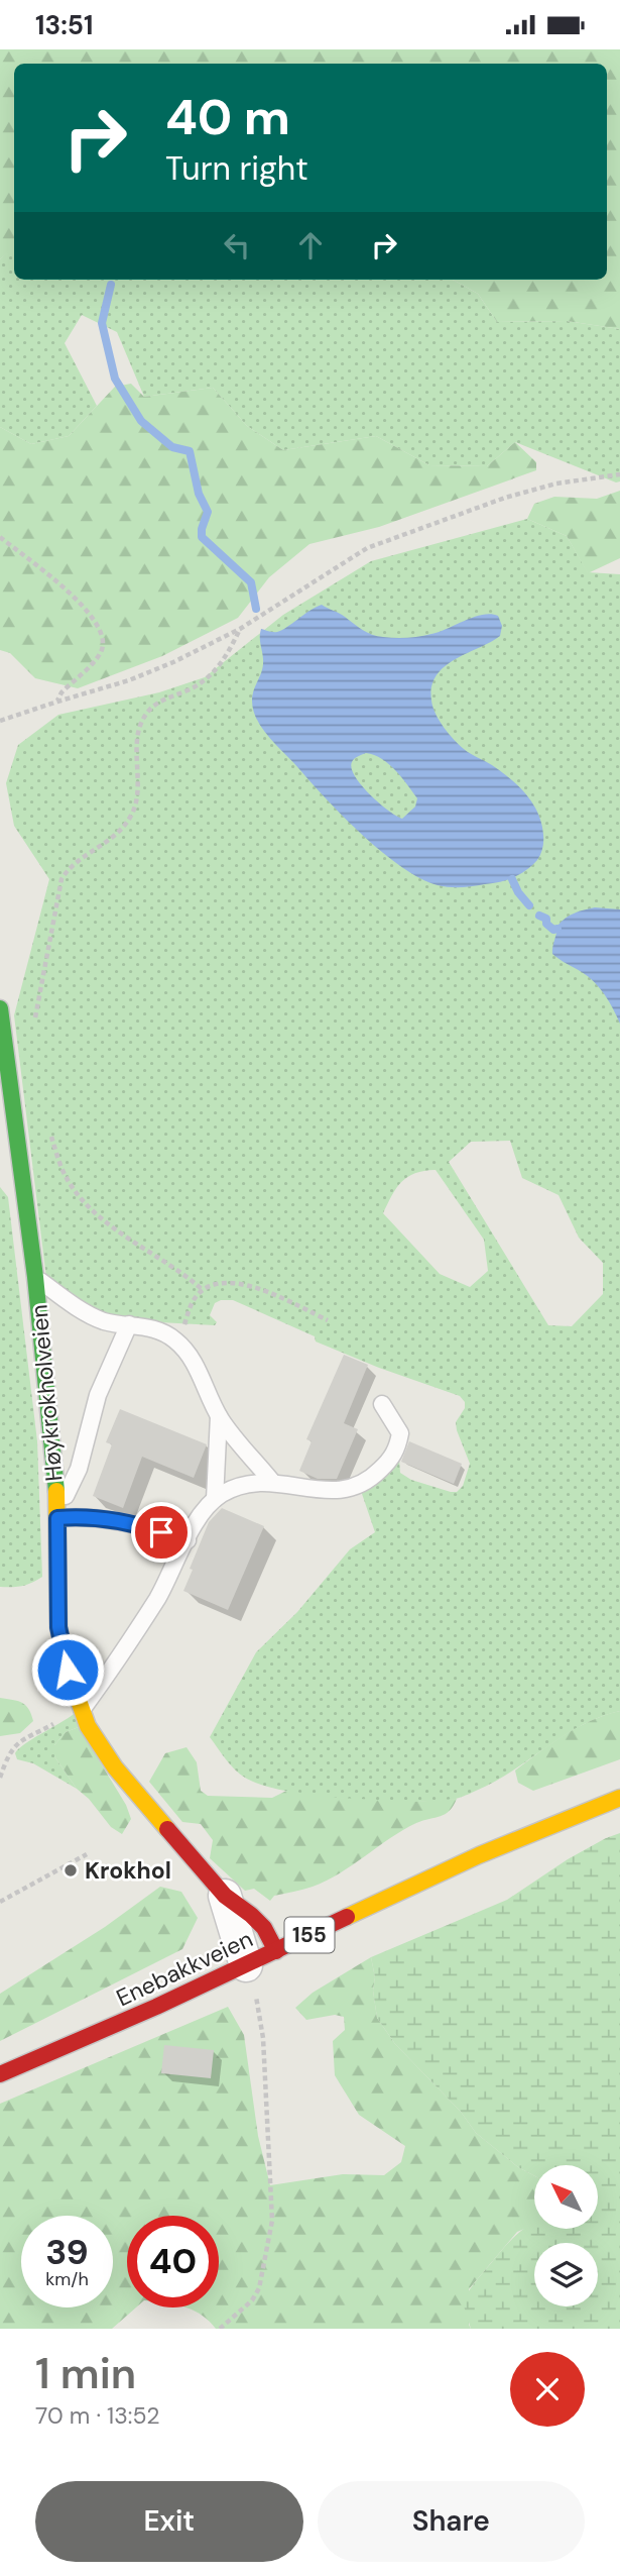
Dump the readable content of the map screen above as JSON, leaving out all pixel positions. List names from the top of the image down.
{
  "streets": {
    "street": ["Høykrokholveien", "155", "Enebakkveien"]
  },
  "crossings": [
    ["Høykrokholveien", "Enebakkveien"]
  ],
  "places": ["Krokhol"],
  "north": "top left",
  "page": {
    "status": "13:51",
    "turn": ["40 m", "Turn right"],
    "speed": "39 km/h",
    "limit": "40",
    "heading": ["1 min", "70 m · 13:52"],
    "buttons": ["Exit", "Share"]
  }
}
